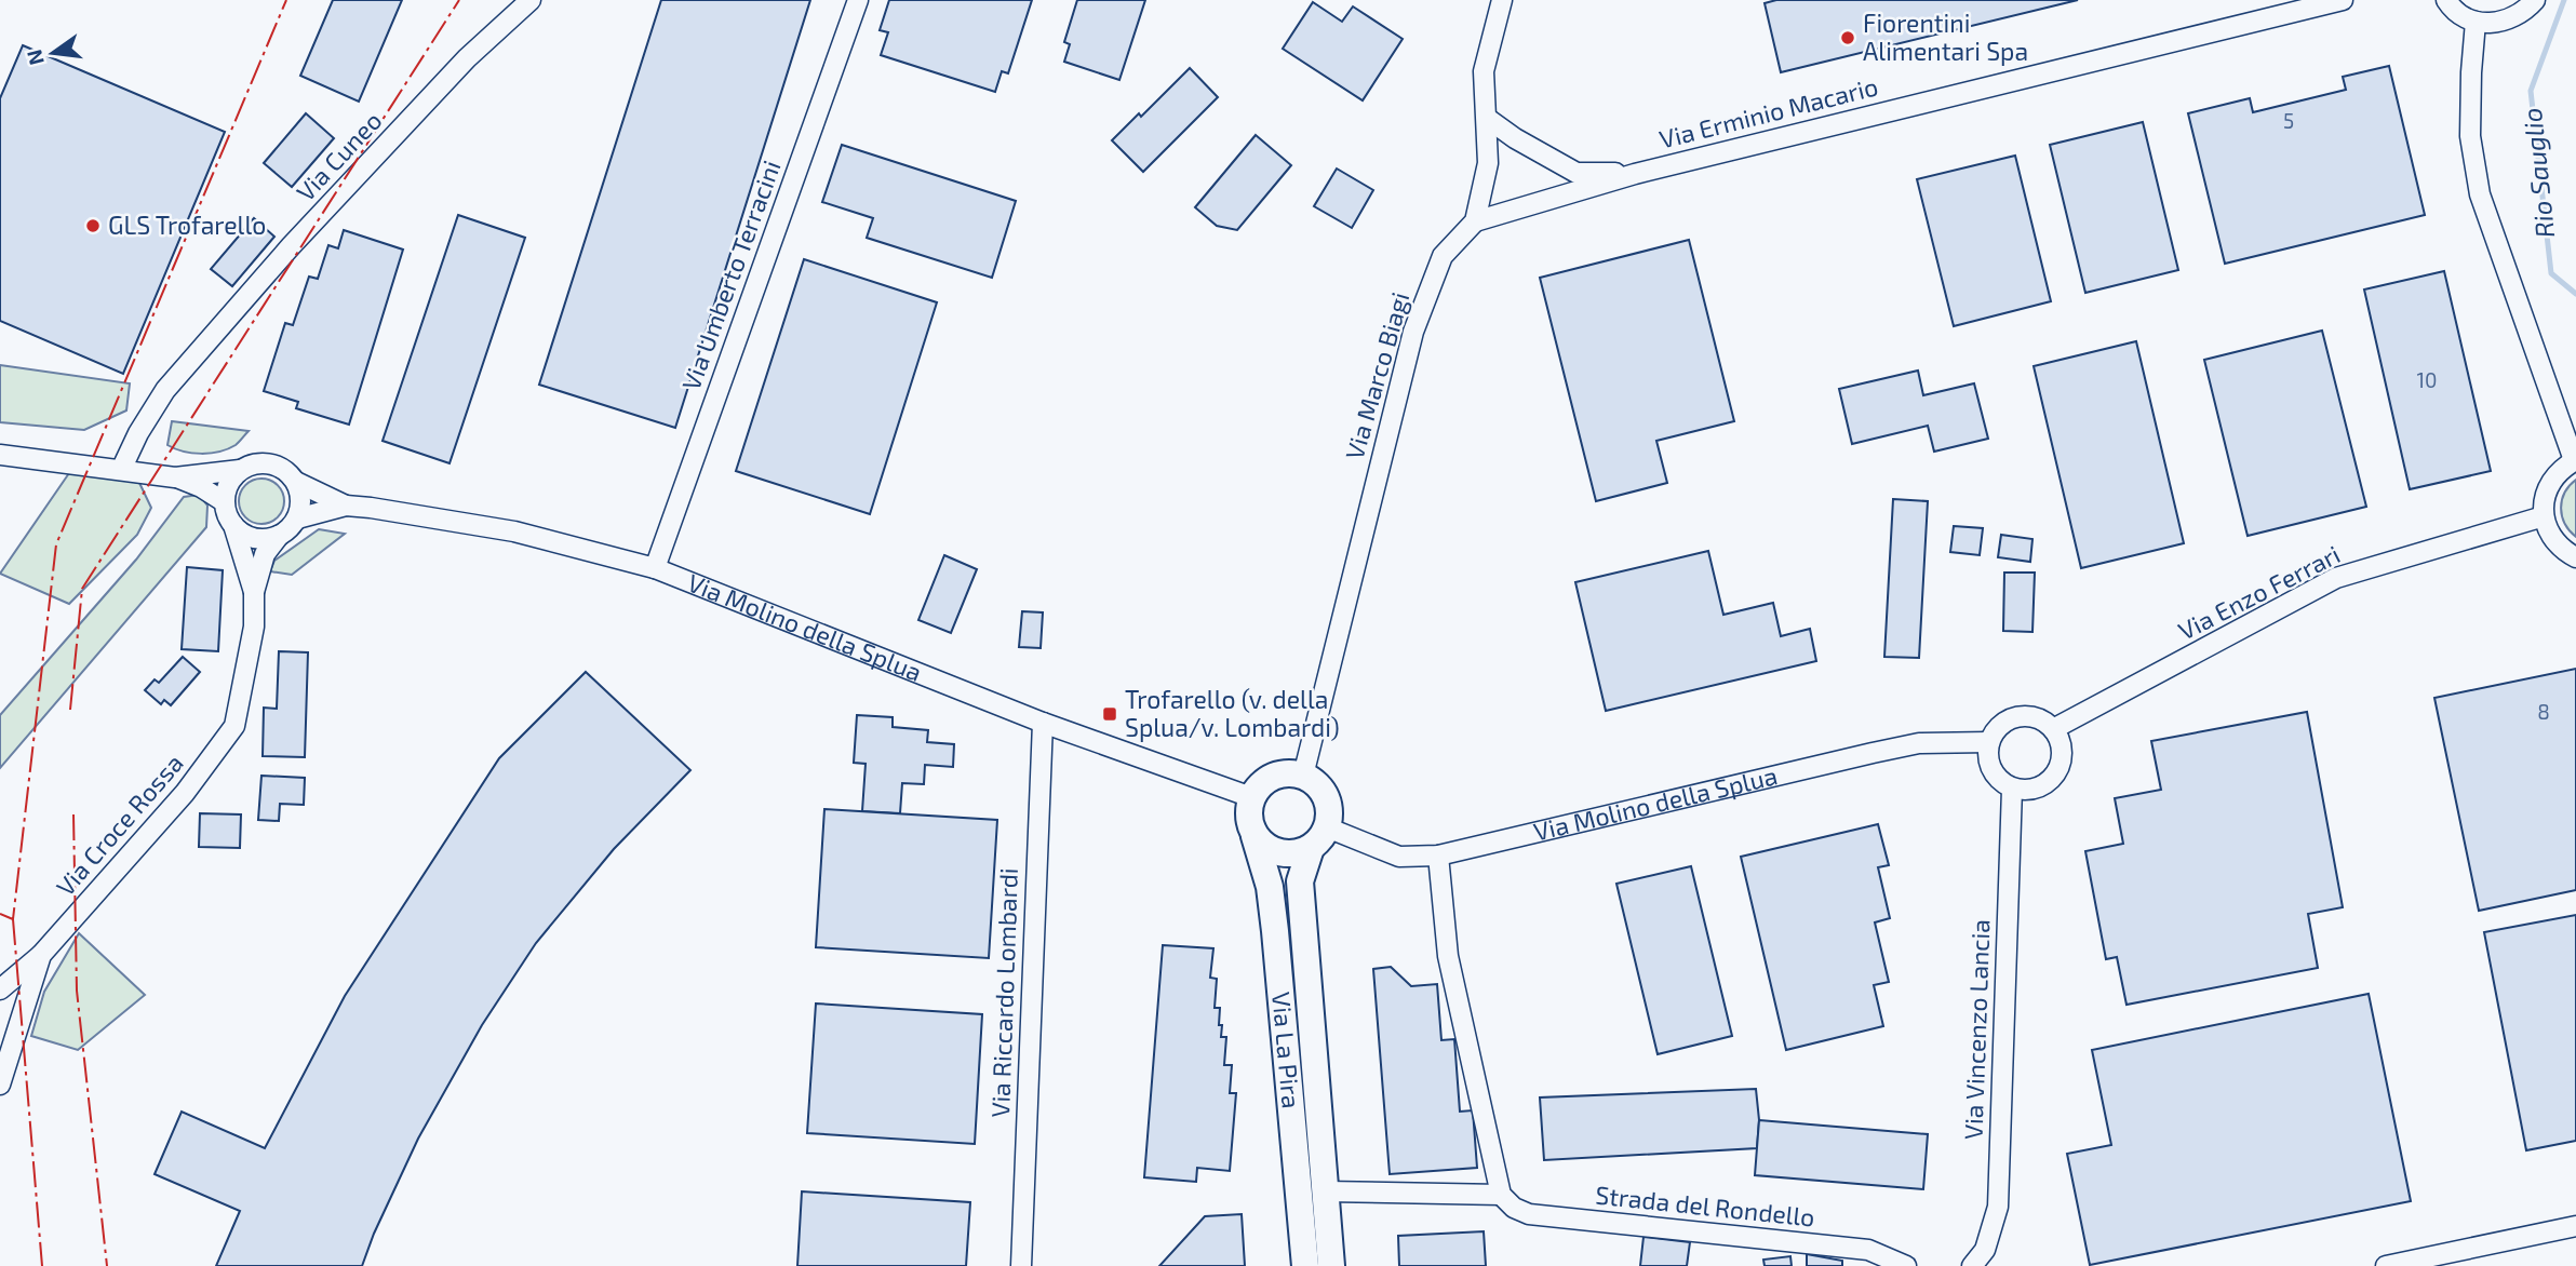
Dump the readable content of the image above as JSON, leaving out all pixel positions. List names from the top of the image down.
{
  "streets": {
    "street": [
      "Via Erminio Macario",
      "Via Cuneo",
      "Via Umberto Terracini",
      "Via Marco Biagi",
      "Via Enzo Ferrari",
      "Via Molino della Splua",
      "Via Croce Rossa",
      "Via Riccardo Lombardi",
      "Via Vincenzo Lancia",
      "Via La Pira",
      "Strada del Rondello"
    ]
  },
  "crossings": [
    ["Via Erminio Macario", "Via Marco Biagi"],
    ["Via Umberto Terracini", "Via Molino della Splua"],
    ["Via Marco Biagi", "Via Molino della Splua"],
    ["Via Marco Biagi", "Via La Pira"],
    ["Via Enzo Ferrari", "Via Molino della Splua"],
    ["Via Enzo Ferrari", "Via Vincenzo Lancia"],
    ["Via Molino della Splua", "Via Croce Rossa"],
    ["Via Molino della Splua", "Via Riccardo Lombardi"],
    ["Via Molino della Splua", "Via Vincenzo Lancia"],
    ["Via Molino della Splua", "Via La Pira"]
  ],
  "water": ["Rio Sauglio"],
  "places": {
    "other": ["Fiorentini Alimentari Spa", "GLS Trofarello"],
    "transit": ["Trofarello (v. della Splua/v. Lombardi)"]
  },
  "house_numbers": ["5", "10", "8"],
  "north": "left"
}
